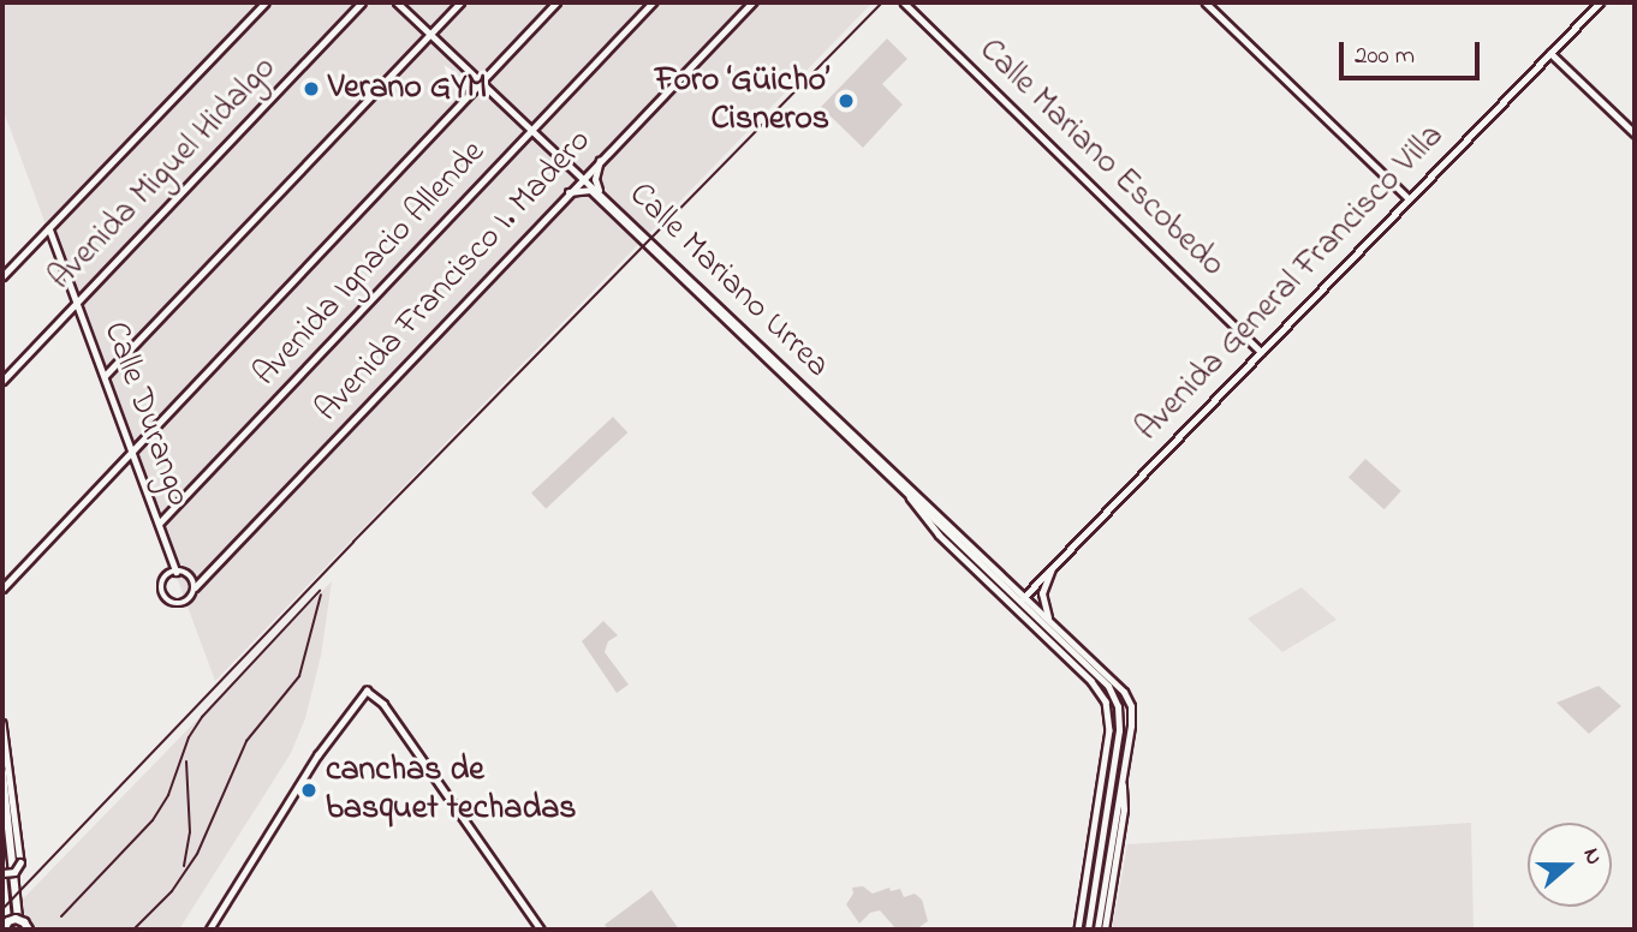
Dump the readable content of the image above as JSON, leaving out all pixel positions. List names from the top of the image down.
{
  "streets": {
    "main road": [
      "Calle Mariano Escobedo",
      "Avenida Miguel Hidalgo",
      "Avenida Ignacio Allende",
      "Avenida Francisco I. Madero",
      "Calle Mariano Urrea",
      "Avenida General Francisco Villa",
      "Calle Durango"
    ]
  },
  "crossings": [
    ["Calle Mariano Escobedo", "Avenida General Francisco Villa"],
    ["Avenida Miguel Hidalgo", "Calle Durango"],
    ["Avenida Ignacio Allende", "Calle Mariano Urrea"],
    ["Avenida Ignacio Allende", "Calle Durango"],
    ["Avenida Francisco I. Madero", "Calle Mariano Urrea"],
    ["Avenida Francisco I. Madero", "Calle Durango"],
    ["Calle Mariano Urrea", "Avenida General Francisco Villa"]
  ],
  "places": ["Verano GYM", "Foro ‘Güicho’ Cisneros", "canchas de basquet techadas"],
  "scale_bar": "200 m",
  "north": "right"
}
